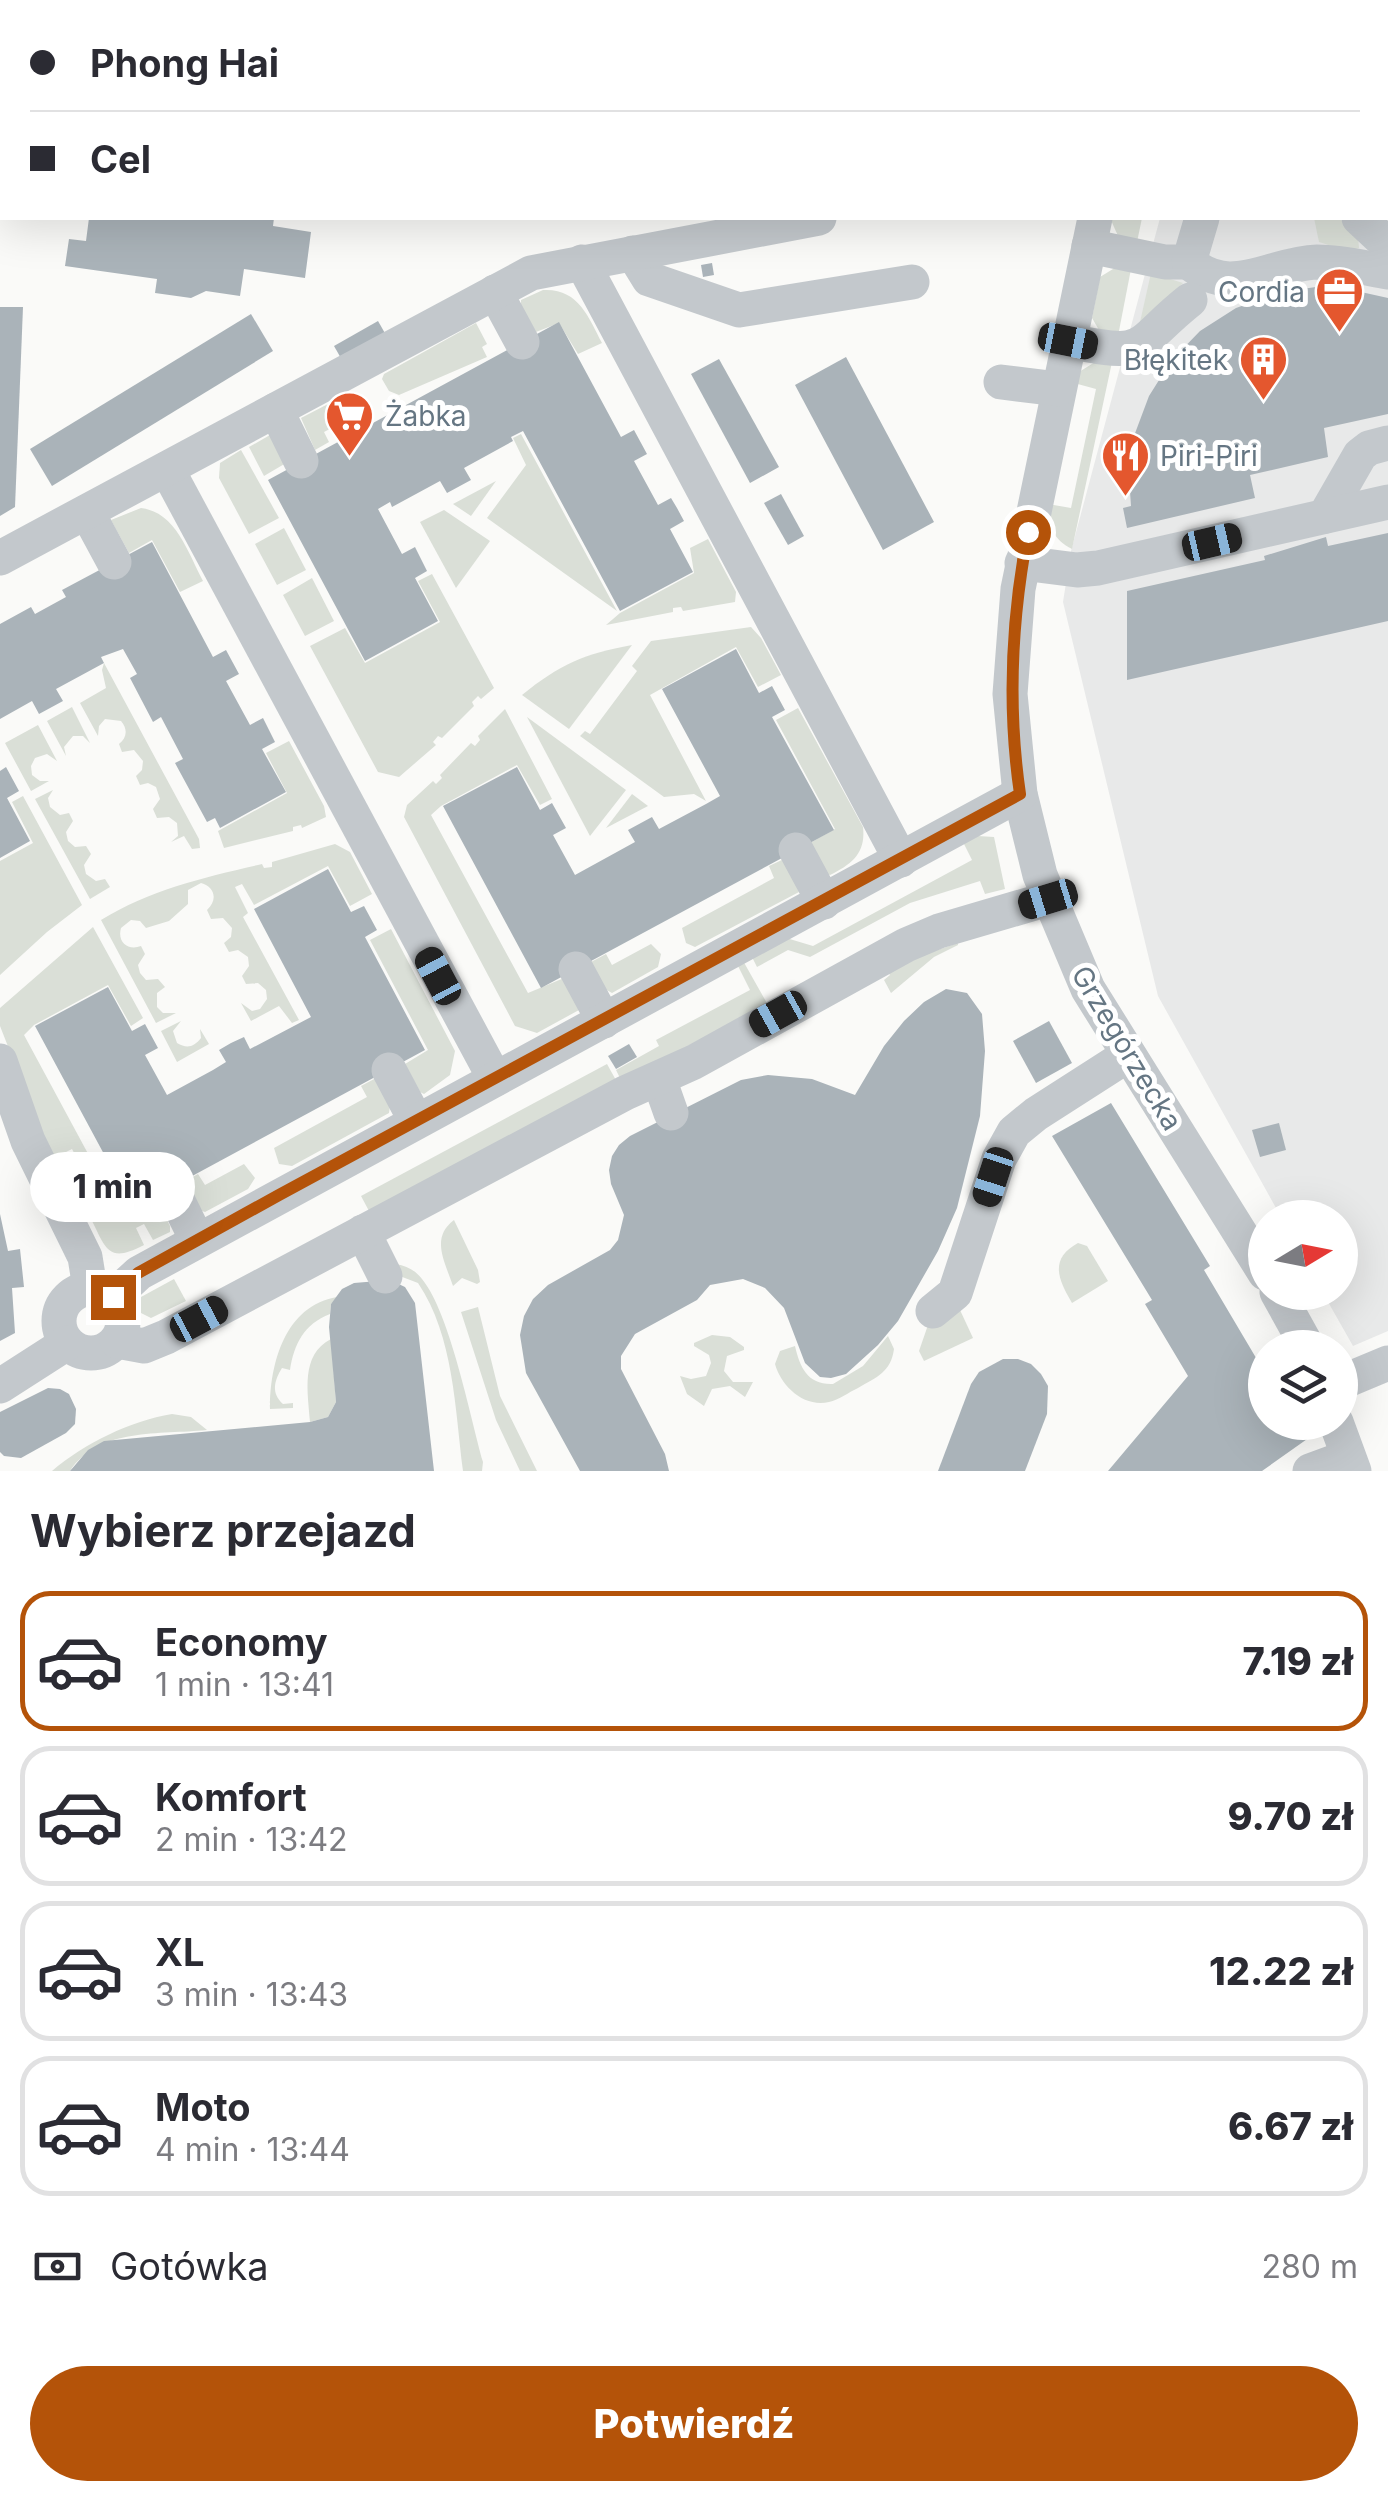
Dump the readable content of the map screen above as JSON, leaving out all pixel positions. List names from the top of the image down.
{
  "streets": {
    "street": ["Grzegórzecka"]
  },
  "places": {
    "office": ["Cordia"],
    "building": ["Błękitek"],
    "supermarket": ["Żabka"],
    "restaurant": ["Piri-Piri"]
  },
  "north": "right",
  "page": {
    "banner": ["Phong Hai", "Cel"],
    "bubble": "1 min",
    "heading": "Wybierz przejazd",
    "list": [
      {
        "name": "Economy",
        "note": "1 min · 13:41",
        "value": "7.19 zł"
      },
      {
        "name": "Komfort",
        "note": "2 min · 13:42",
        "value": "9.70 zł"
      },
      {
        "name": "XL",
        "note": "3 min · 13:43",
        "value": "12.22 zł"
      },
      {
        "name": "Moto",
        "note": "4 min · 13:44",
        "value": "6.67 zł"
      }
    ],
    "pay": ["Gotówka", "280 m"],
    "buttons": "Potwierdź"
  }
}
